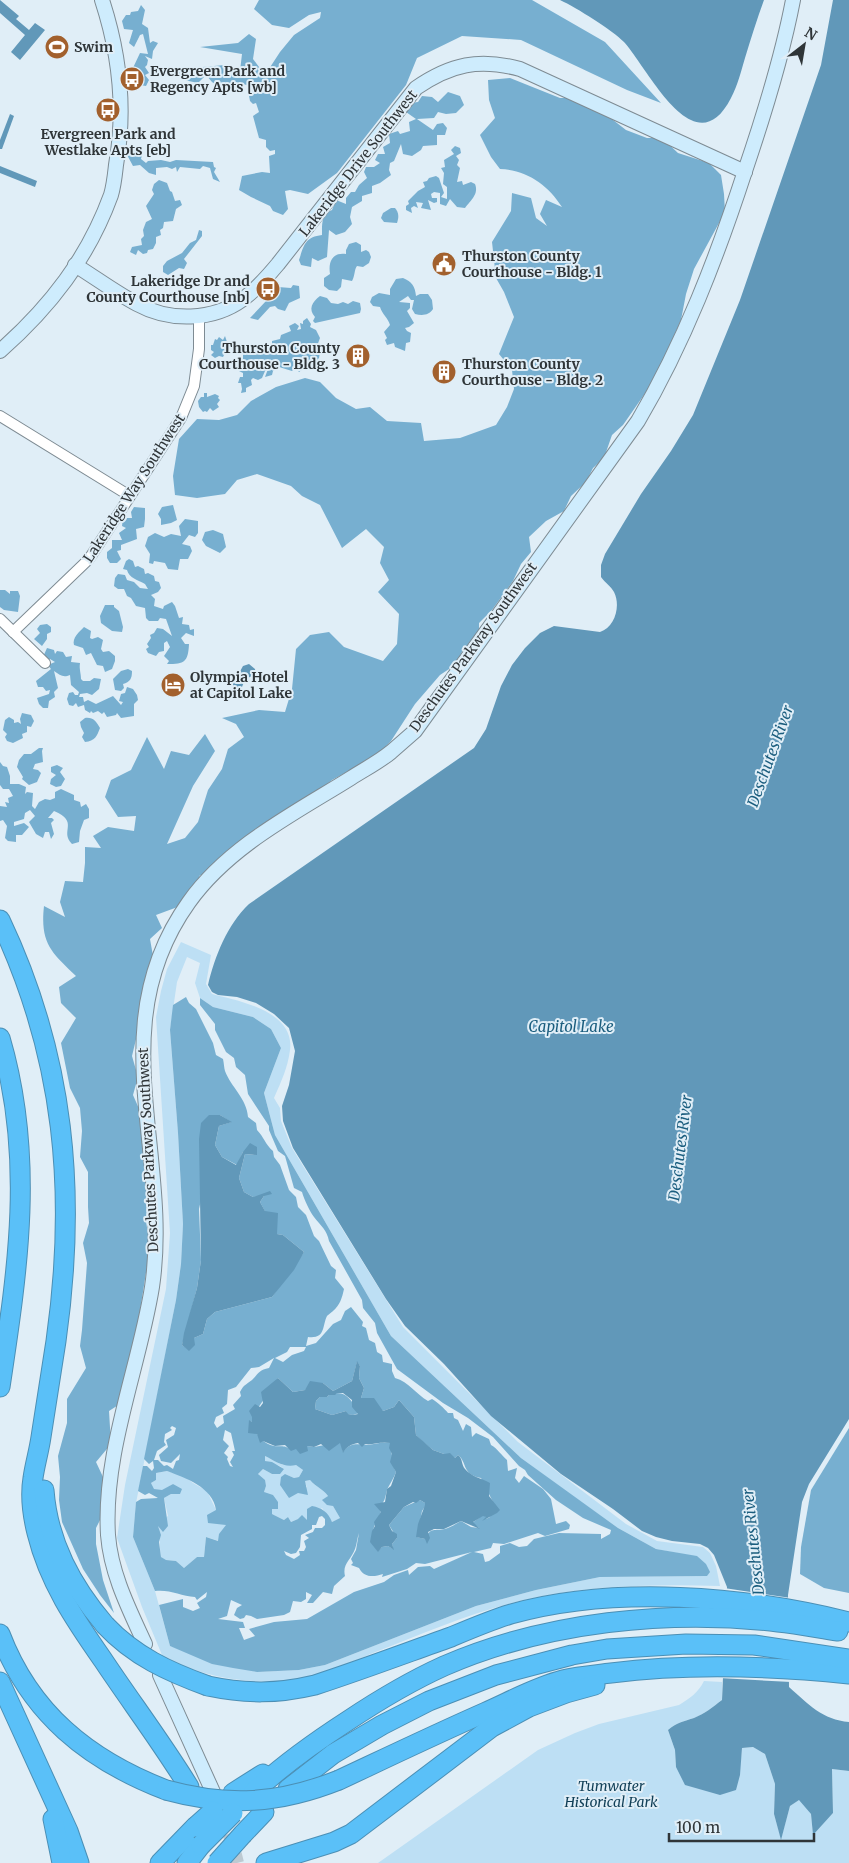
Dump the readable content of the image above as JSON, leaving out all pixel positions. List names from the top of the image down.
{
  "streets": {
    "street": ["Lakeridge Drive Southwest", "Lakeridge Way Southwest", "Deschutes Parkway Southwest"]
  },
  "crossings": [
    ["Lakeridge Drive Southwest", "Lakeridge Way Southwest"],
    ["Lakeridge Drive Southwest", "Deschutes Parkway Southwest"]
  ],
  "water": ["Deschutes River", "Capitol Lake"],
  "parks": ["Tumwater Historical Park"],
  "places": {
    "sports": ["Swim"],
    "bus stop": ["Evergreen Park and Regency Apts [wb]", "Evergreen Park and Westlake Apts [eb]", "Lakeridge Dr and County Courthouse [nb]"],
    "public building": ["Thurston County Courthouse - Bldg. 1"],
    "building": ["Thurston County Courthouse - Bldg. 3", "Thurston County Courthouse - Bldg. 2"],
    "hotel": ["Olympia Hotel at Capitol Lake"]
  },
  "scale_bar": "100 m",
  "north": "top right"
}
